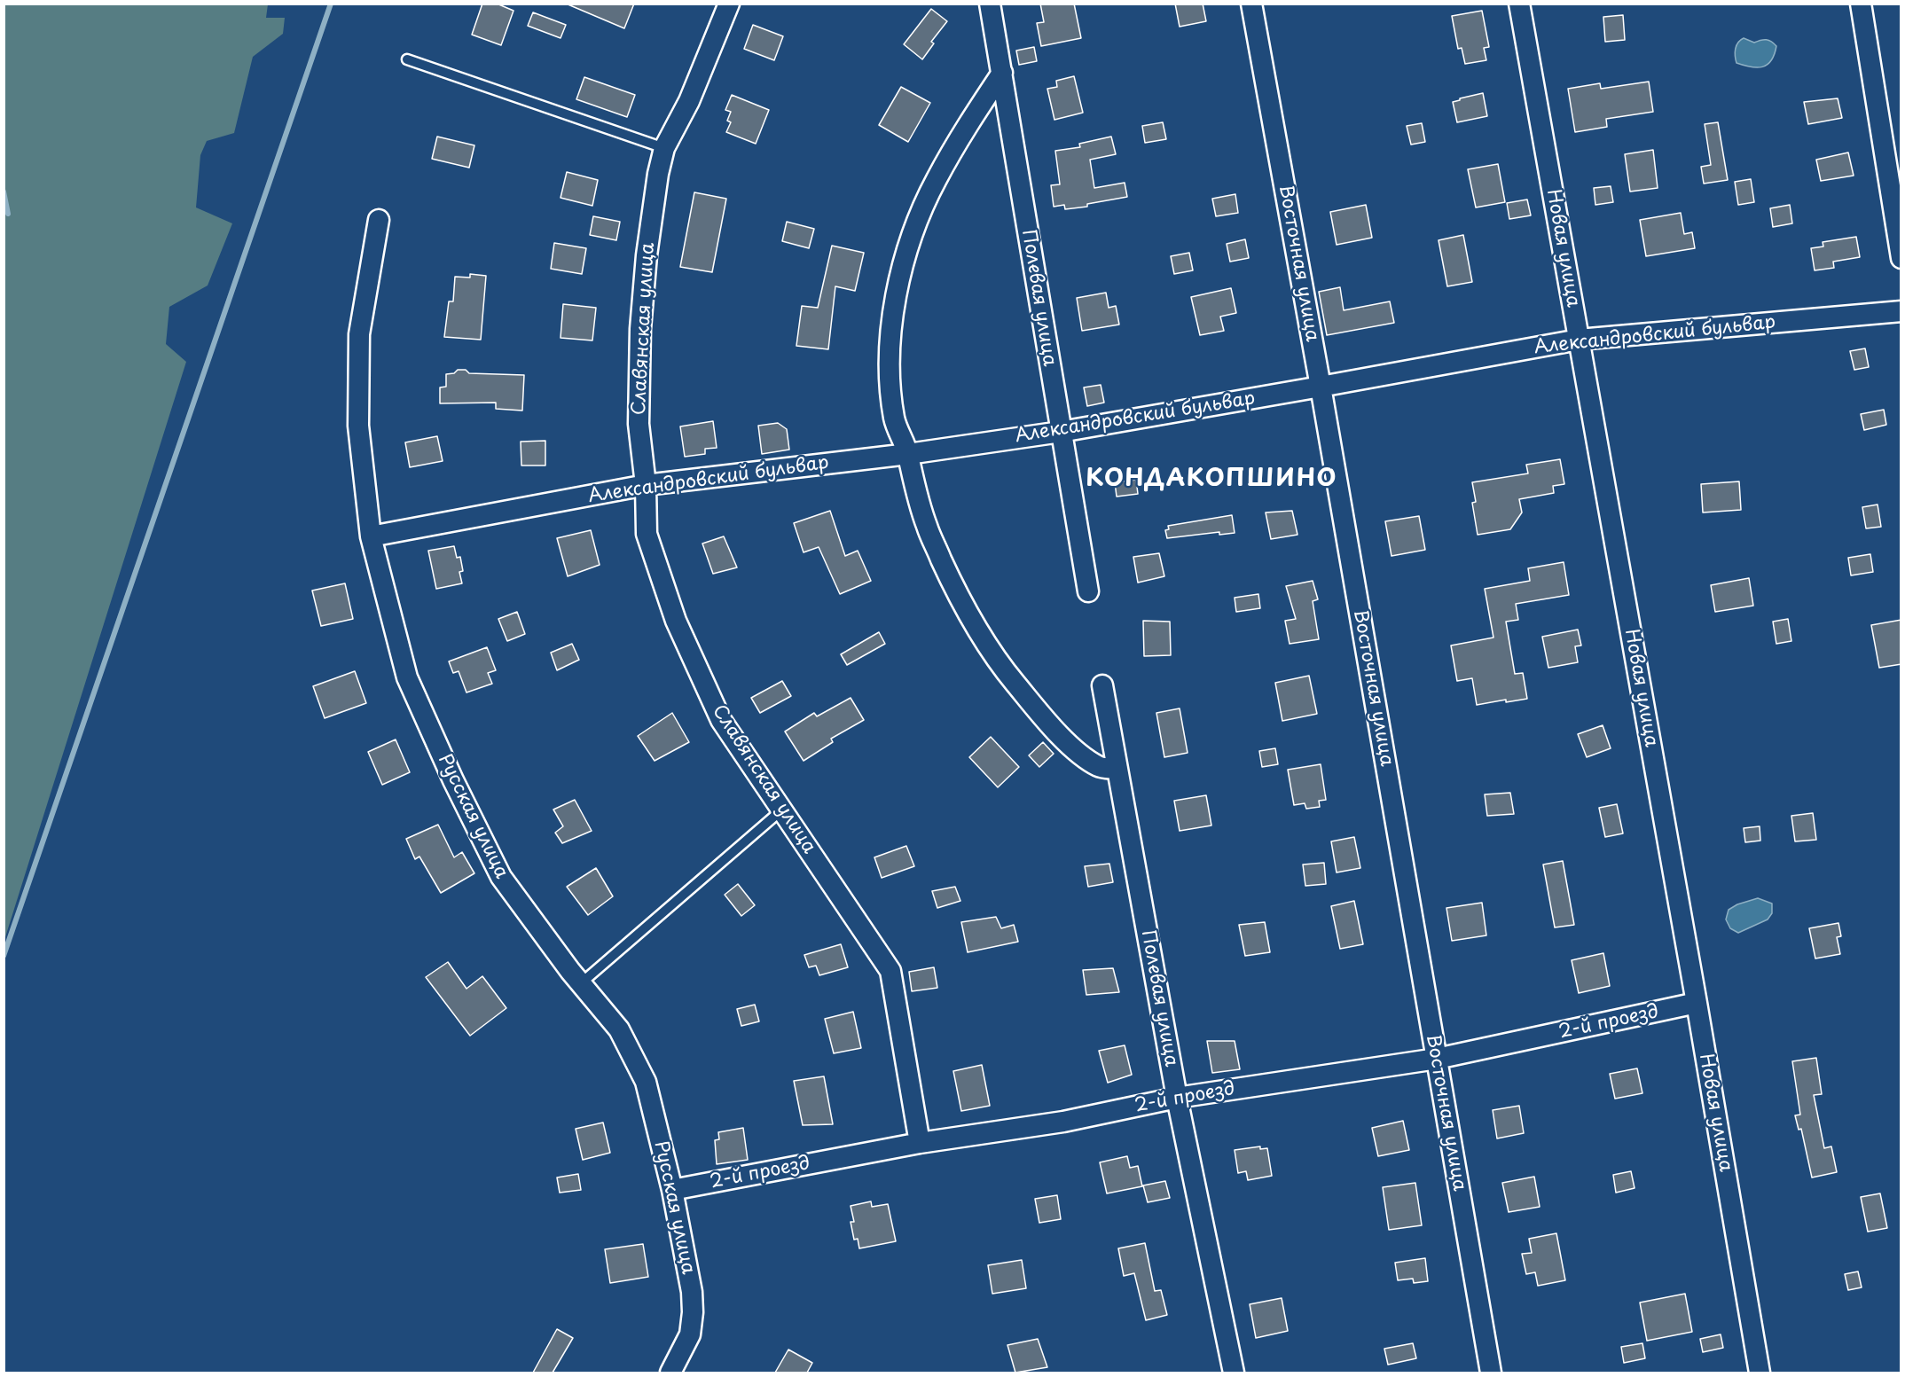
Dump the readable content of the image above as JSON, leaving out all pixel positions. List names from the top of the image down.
{
  "streets": {
    "street": [
      "Новая улица",
      "Восточная улица",
      "Полевая улица",
      "Славянская улица",
      "Александровский бульвар",
      "Русская улица",
      "2-й проезд"
    ]
  },
  "crossings": [
    ["Новая улица", "Александровский бульвар"],
    ["Новая улица", "2-й проезд"],
    ["Восточная улица", "Александровский бульвар"],
    ["Восточная улица", "2-й проезд"],
    ["Полевая улица", "Александровский бульвар"],
    ["Полевая улица", "2-й проезд"],
    ["Славянская улица", "Александровский бульвар"],
    ["Славянская улица", "2-й проезд"],
    ["Александровский бульвар", "Русская улица"],
    ["Русская улица", "2-й проезд"]
  ],
  "districts": ["КОНДАКОПШИНО"]
}
